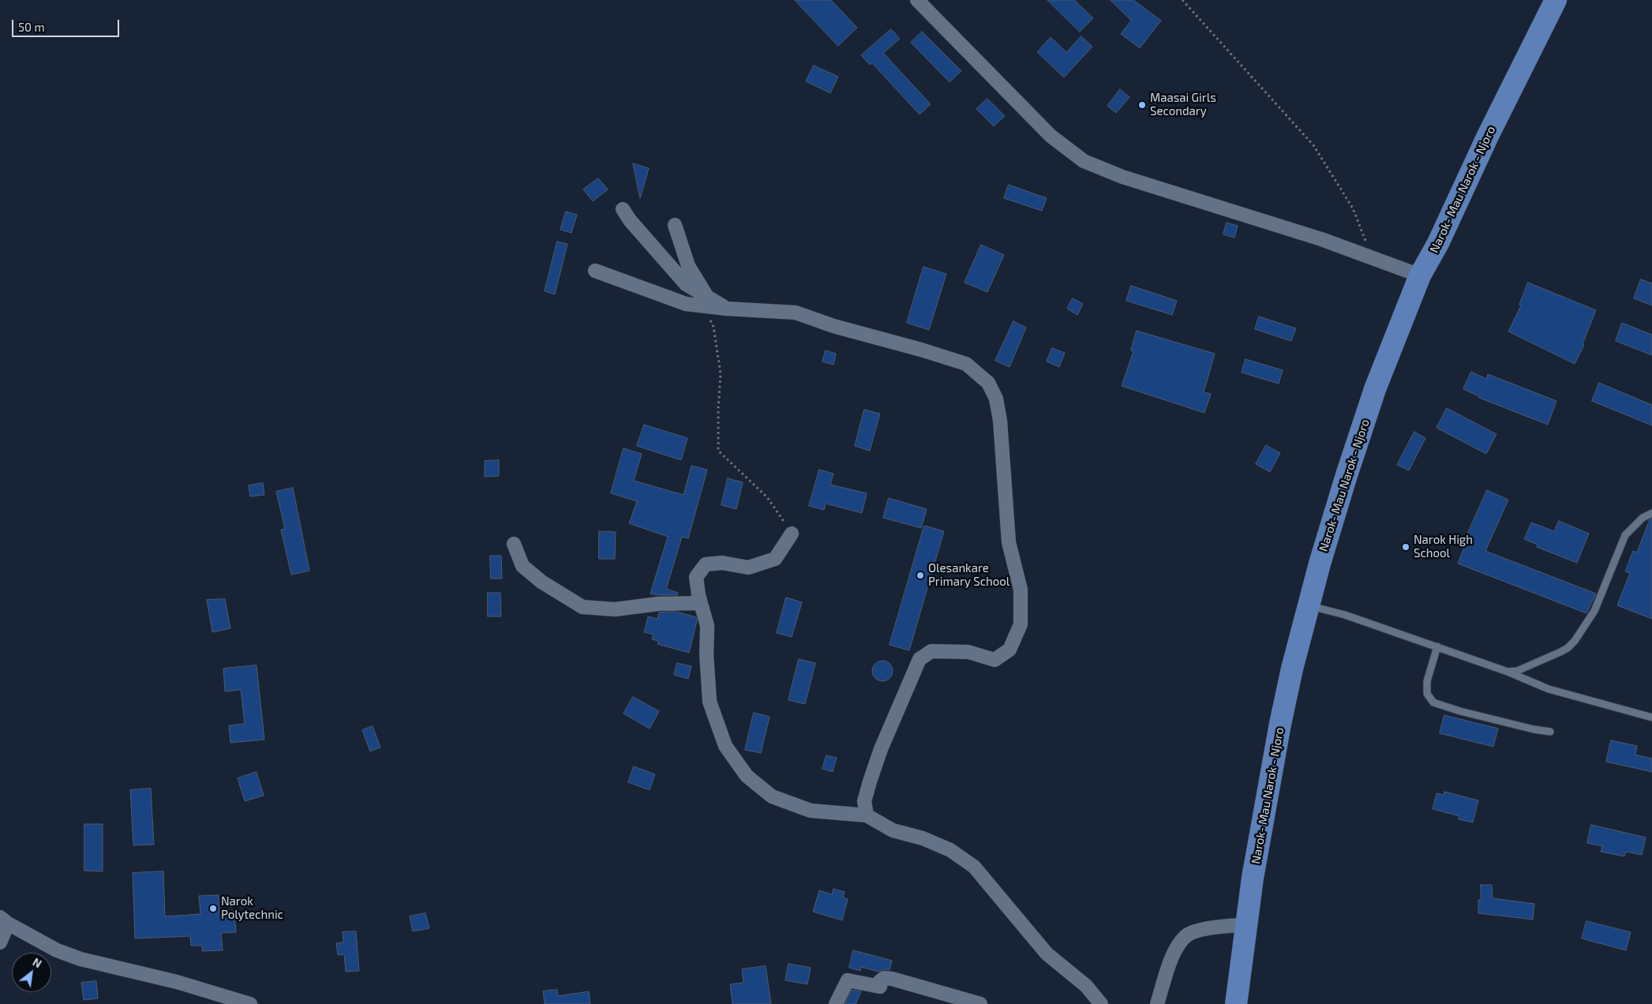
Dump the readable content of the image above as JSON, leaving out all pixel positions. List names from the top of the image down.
{
  "streets": {
    "highway": ["Narok- Mau Narok - Njoro"]
  },
  "places": [
    "Maasai Girls Secondary",
    "Narok High School",
    "Olesankare Primary School",
    "Narok Polytechnic"
  ],
  "scale_bar": "50 m",
  "north": "top right"
}
